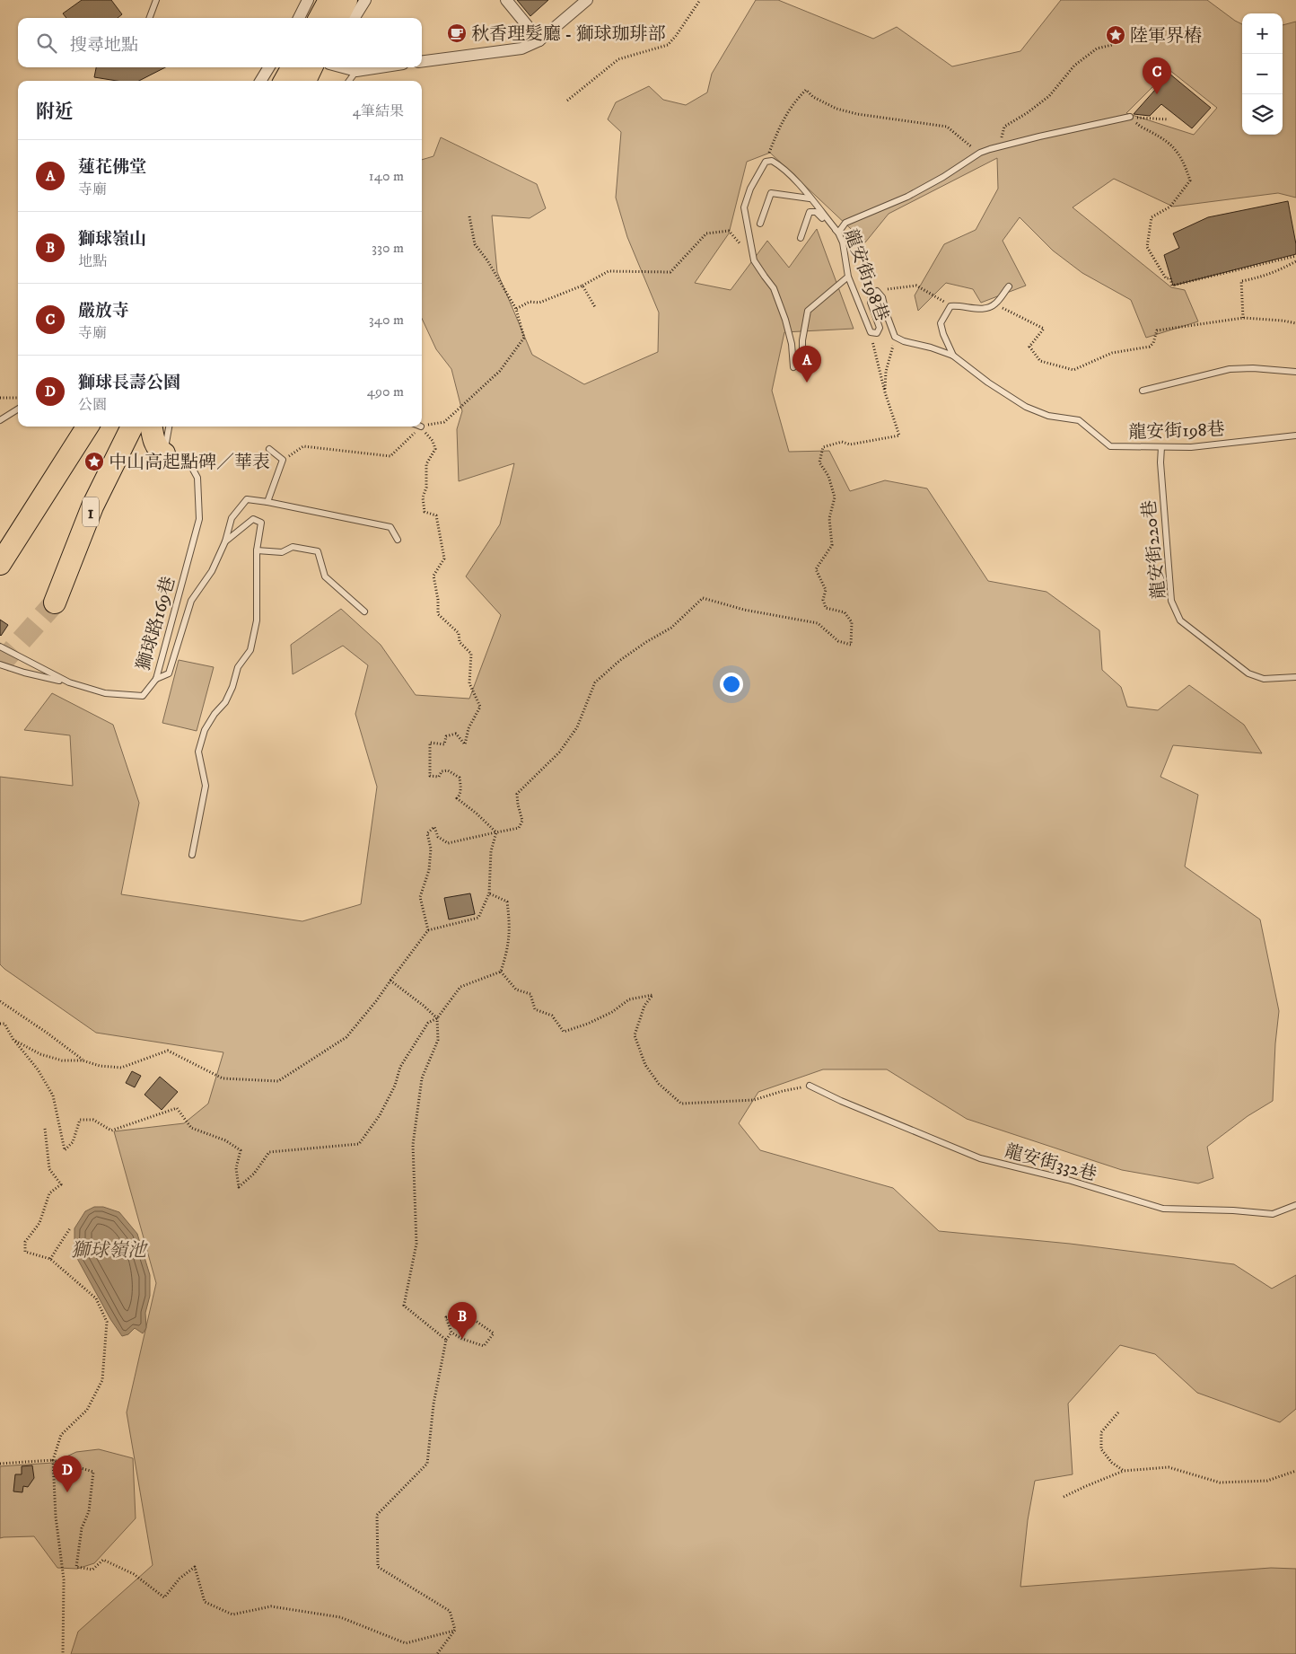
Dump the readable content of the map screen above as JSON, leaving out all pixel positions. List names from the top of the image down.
{
  "streets": {
    "highway": ["1"],
    "lane": [
      "龍安街198巷",
      "龍安街220巷",
      "獅球路169巷",
      "龍安街332巷"
    ]
  },
  "crossings": [
    ["龍安街198巷", "龍安街220巷"]
  ],
  "water": ["獅球嶺池"],
  "places": {
    "cafe": ["秋香理髮廳 - 獅球珈琲部"],
    "place": ["陸軍界樁", "中山高起點碑／華表"]
  },
  "page": {
    "map_buttons": ["+", "−"],
    "search": "搜尋地點",
    "pins": [
      "C",
      "A",
      "B",
      "D"
    ],
    "heading": ["附近", "4筆結果"],
    "list": [
      {
        "mark": "A",
        "name": "蓮花佛堂",
        "note": "寺廟",
        "value": "140 m"
      },
      {
        "mark": "B",
        "name": "獅球嶺山",
        "note": "地點",
        "value": "330 m"
      },
      {
        "mark": "C",
        "name": "嚴放寺",
        "note": "寺廟",
        "value": "340 m"
      },
      {
        "mark": "D",
        "name": "獅球長壽公園",
        "note": "公園",
        "value": "490 m"
      }
    ]
  }
}
